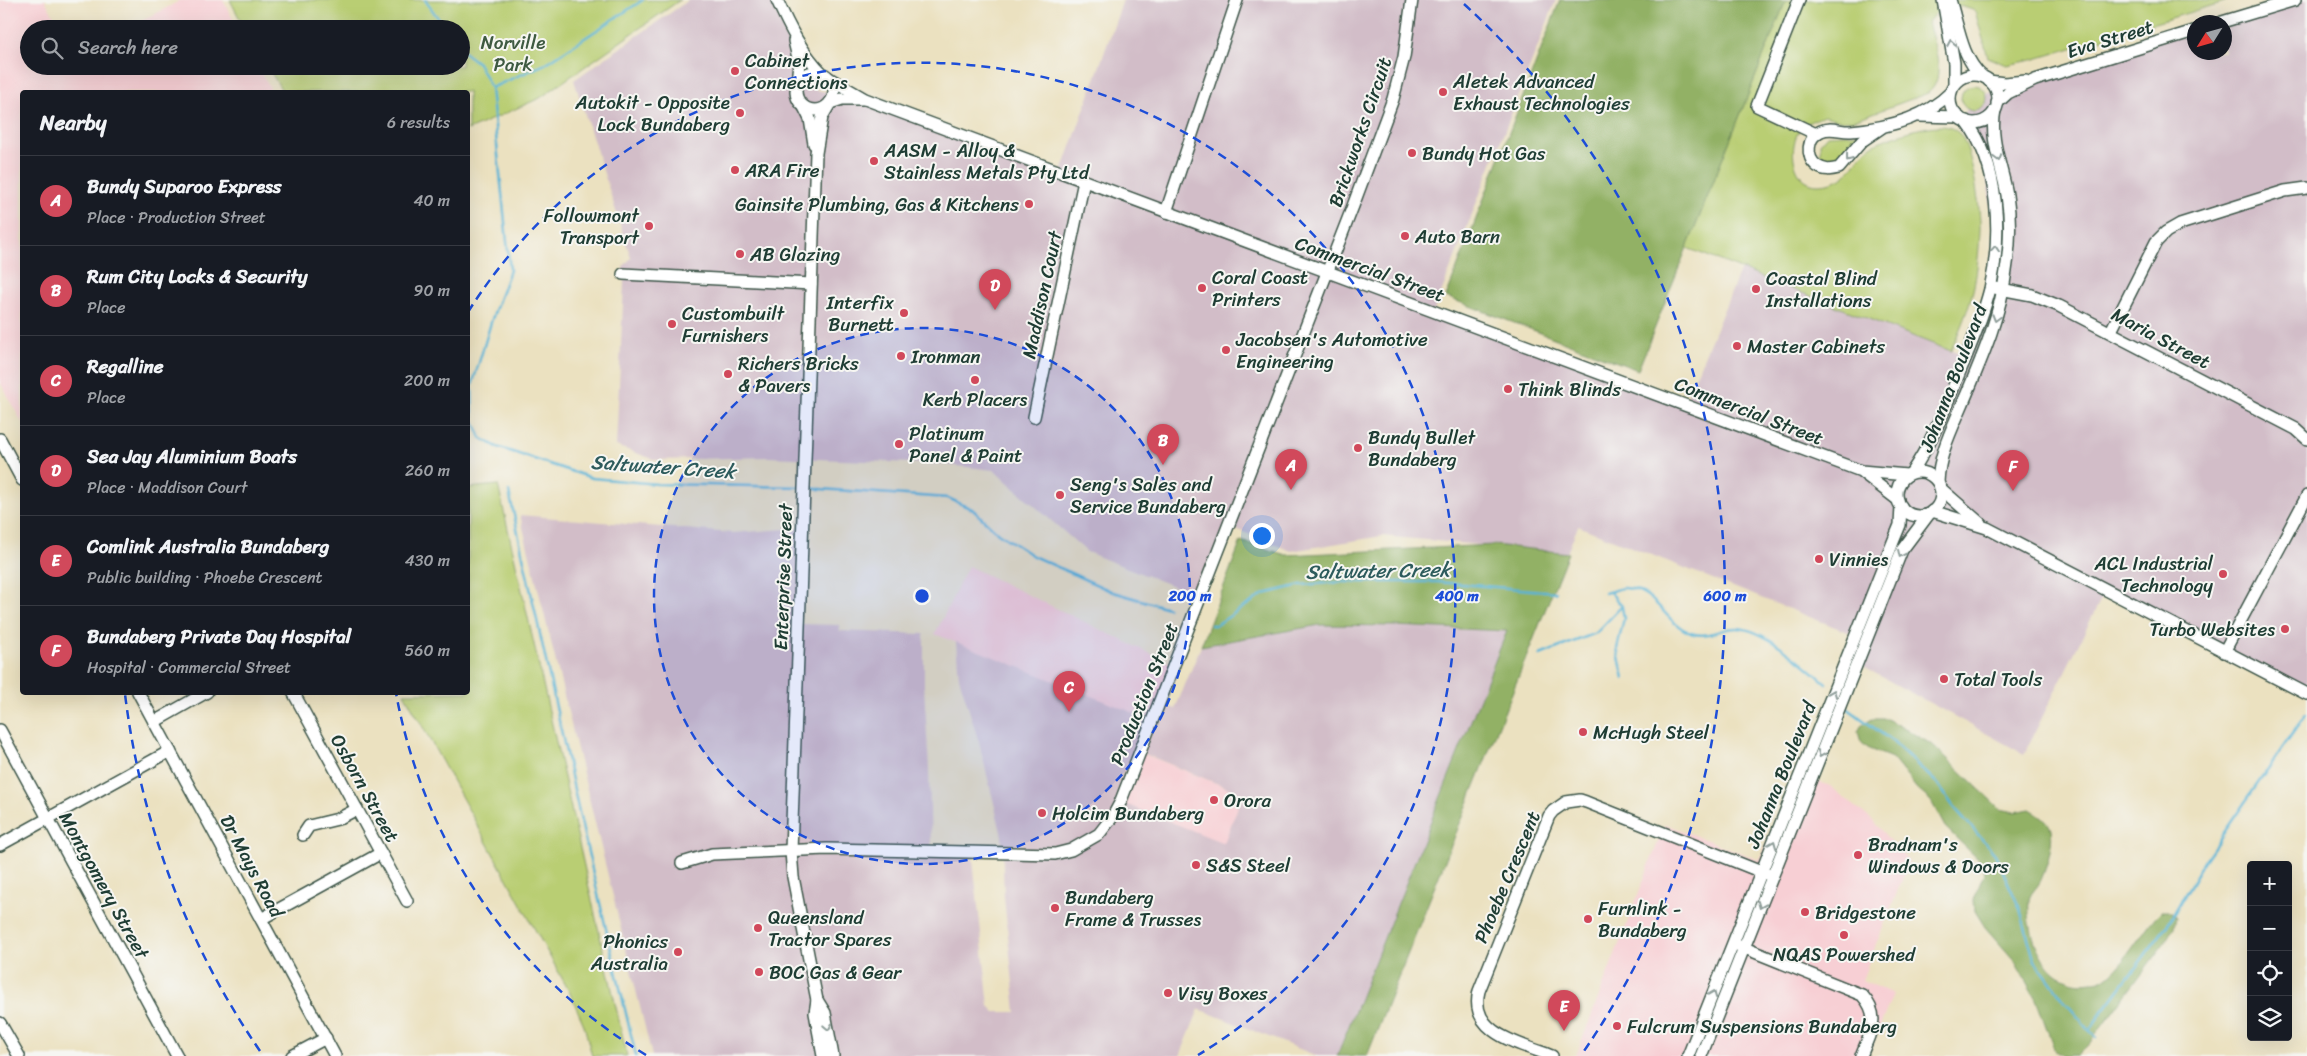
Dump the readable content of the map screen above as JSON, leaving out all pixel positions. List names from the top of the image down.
{
  "streets": {
    "street": [
      "Eva Street",
      "Brickworks Circuit",
      "Commercial Street",
      "Maddison Court",
      "Maria Street",
      "Johanna Boulevard",
      "Enterprise Street",
      "Production Street",
      "Osborn Street",
      "Dr Mays Road",
      "Phoebe Crescent",
      "Montgomery Street"
    ]
  },
  "crossings": [
    ["Eva Street", "Johanna Boulevard"],
    ["Brickworks Circuit", "Commercial Street"],
    ["Brickworks Circuit", "Production Street"],
    ["Commercial Street", "Maddison Court"],
    ["Commercial Street", "Johanna Boulevard"],
    ["Commercial Street", "Enterprise Street"],
    ["Commercial Street", "Production Street"],
    ["Maria Street", "Johanna Boulevard"],
    ["Johanna Boulevard", "Phoebe Crescent"],
    ["Enterprise Street", "Production Street"]
  ],
  "water": ["Saltwater Creek"],
  "parks": ["Norville Park"],
  "places": [
    "Cabinet Connections",
    "Aletek Advanced Exhaust Technologies",
    "Autokit - Opposite Lock Bundaberg",
    "Bundy Hot Gas",
    "AASM - Alloy & Stainless Metals Pty Ltd",
    "ARA Fire",
    "Gainsite Plumbing, Gas & Kitchens",
    "Followmont Transport",
    "Auto Barn",
    "AB Glazing",
    "Coral Coast Printers",
    "Coastal Blind Installations",
    "Interfix Burnett",
    "Custombuilt Furnishers",
    "Master Cabinets",
    "Jacobsen's Automotive Engineering",
    "Ironman",
    "Richers Bricks & Pavers",
    "Kerb Placers",
    "Think Blinds",
    "Platinum Panel & Paint",
    "Bundy Bullet Bundaberg",
    "Seng's Sales and Service Bundaberg",
    "Vinnies",
    "ACL Industrial Technology",
    "Turbo Websites",
    "Total Tools",
    "McHugh Steel",
    "Orora",
    "Holcim Bundaberg",
    "Bradnam's Windows & Doors",
    "S&S Steel",
    "Bundaberg Frame & Trusses",
    "Bridgestone",
    "Furnlink - Bundaberg",
    "Queensland Tractor Spares",
    "NQAS Powershed",
    "Phonics Australia",
    "BOC Gas & Gear",
    "Visy Boxes",
    "Fulcrum Suspensions Bundaberg"
  ],
  "north": "bottom left",
  "page": {
    "search": "Search here",
    "heading": ["Nearby", "6 results"],
    "list": [
      {
        "mark": "A",
        "name": "Bundy Suparoo Express",
        "note": "Place · Production Street",
        "value": "40 m"
      },
      {
        "mark": "B",
        "name": "Rum City Locks & Security",
        "note": "Place",
        "value": "90 m"
      },
      {
        "mark": "C",
        "name": "Regalline",
        "note": "Place",
        "value": "200 m"
      },
      {
        "mark": "D",
        "name": "Sea Jay Aluminium Boats",
        "note": "Place · Maddison Court",
        "value": "260 m"
      },
      {
        "mark": "E",
        "name": "Comlink Australia Bundaberg",
        "note": "Public building · Phoebe Crescent",
        "value": "430 m"
      },
      {
        "mark": "F",
        "name": "Bundaberg Private Day Hospital",
        "note": "Hospital · Commercial Street",
        "value": "560 m"
      }
    ],
    "pins": [
      "D",
      "B",
      "A",
      "F",
      "C",
      "E"
    ],
    "map_buttons": ["+", "−"]
  },
  "rings": ["200 m", "400 m", "600 m"]
}
